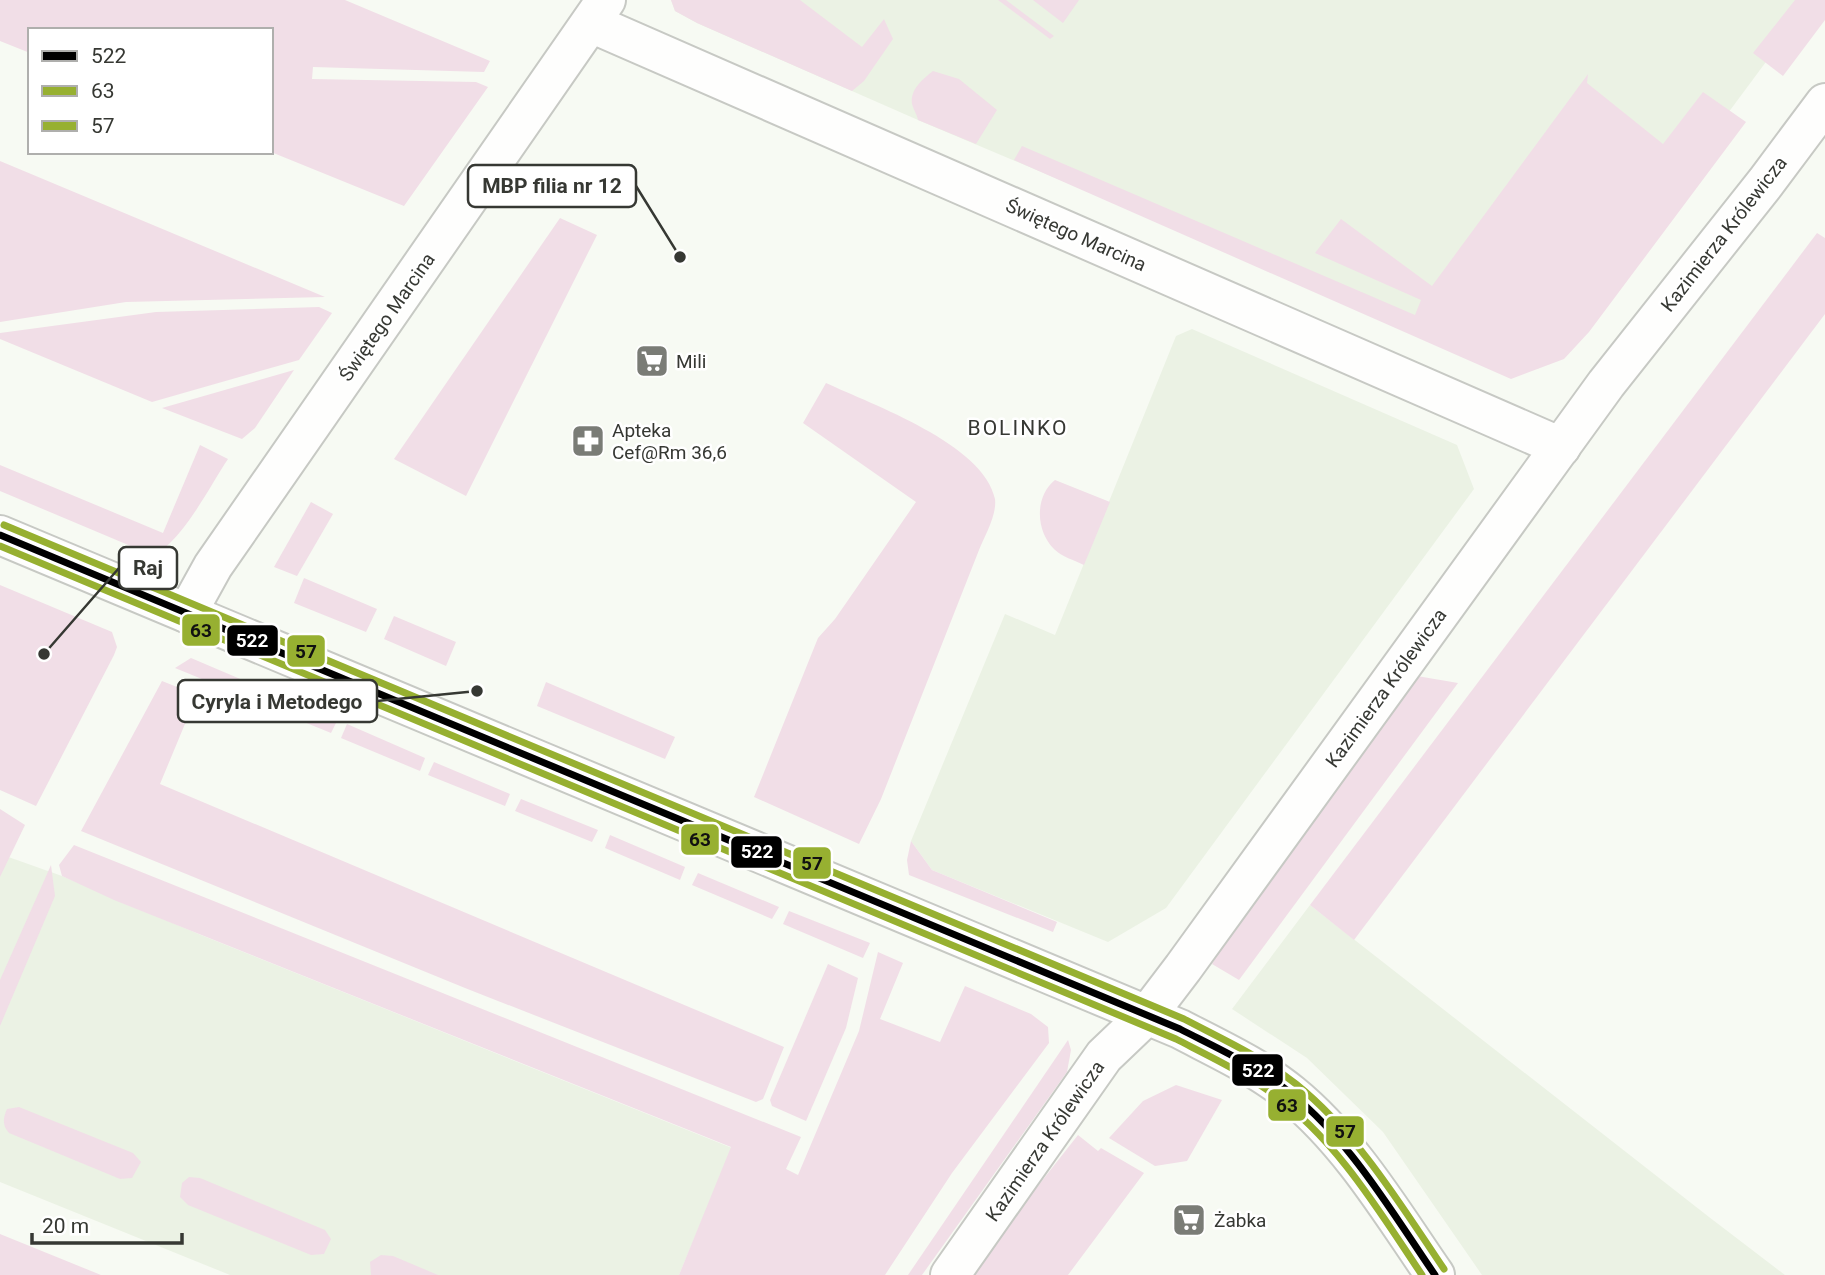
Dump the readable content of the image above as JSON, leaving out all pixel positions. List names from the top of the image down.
{
  "streets": {
    "street": ["Kazimierza Królewicza", "Świętego Marcina"]
  },
  "crossings": [
    ["Kazimierza Królewicza", "Świętego Marcina"]
  ],
  "districts": ["BOLINKO"],
  "places": {
    "other": ["MBP filia nr 12", "Raj", "Cyryla i Metodego"],
    "supermarket": ["Mili", "Żabka"],
    "pharmacy": ["Apteka Cef@Rm 36,6"]
  },
  "lines": ["transit line 57", "transit line 522", "transit line 63"],
  "legend": ["522", "63", "57"],
  "scale_bar": "20 m"
}
